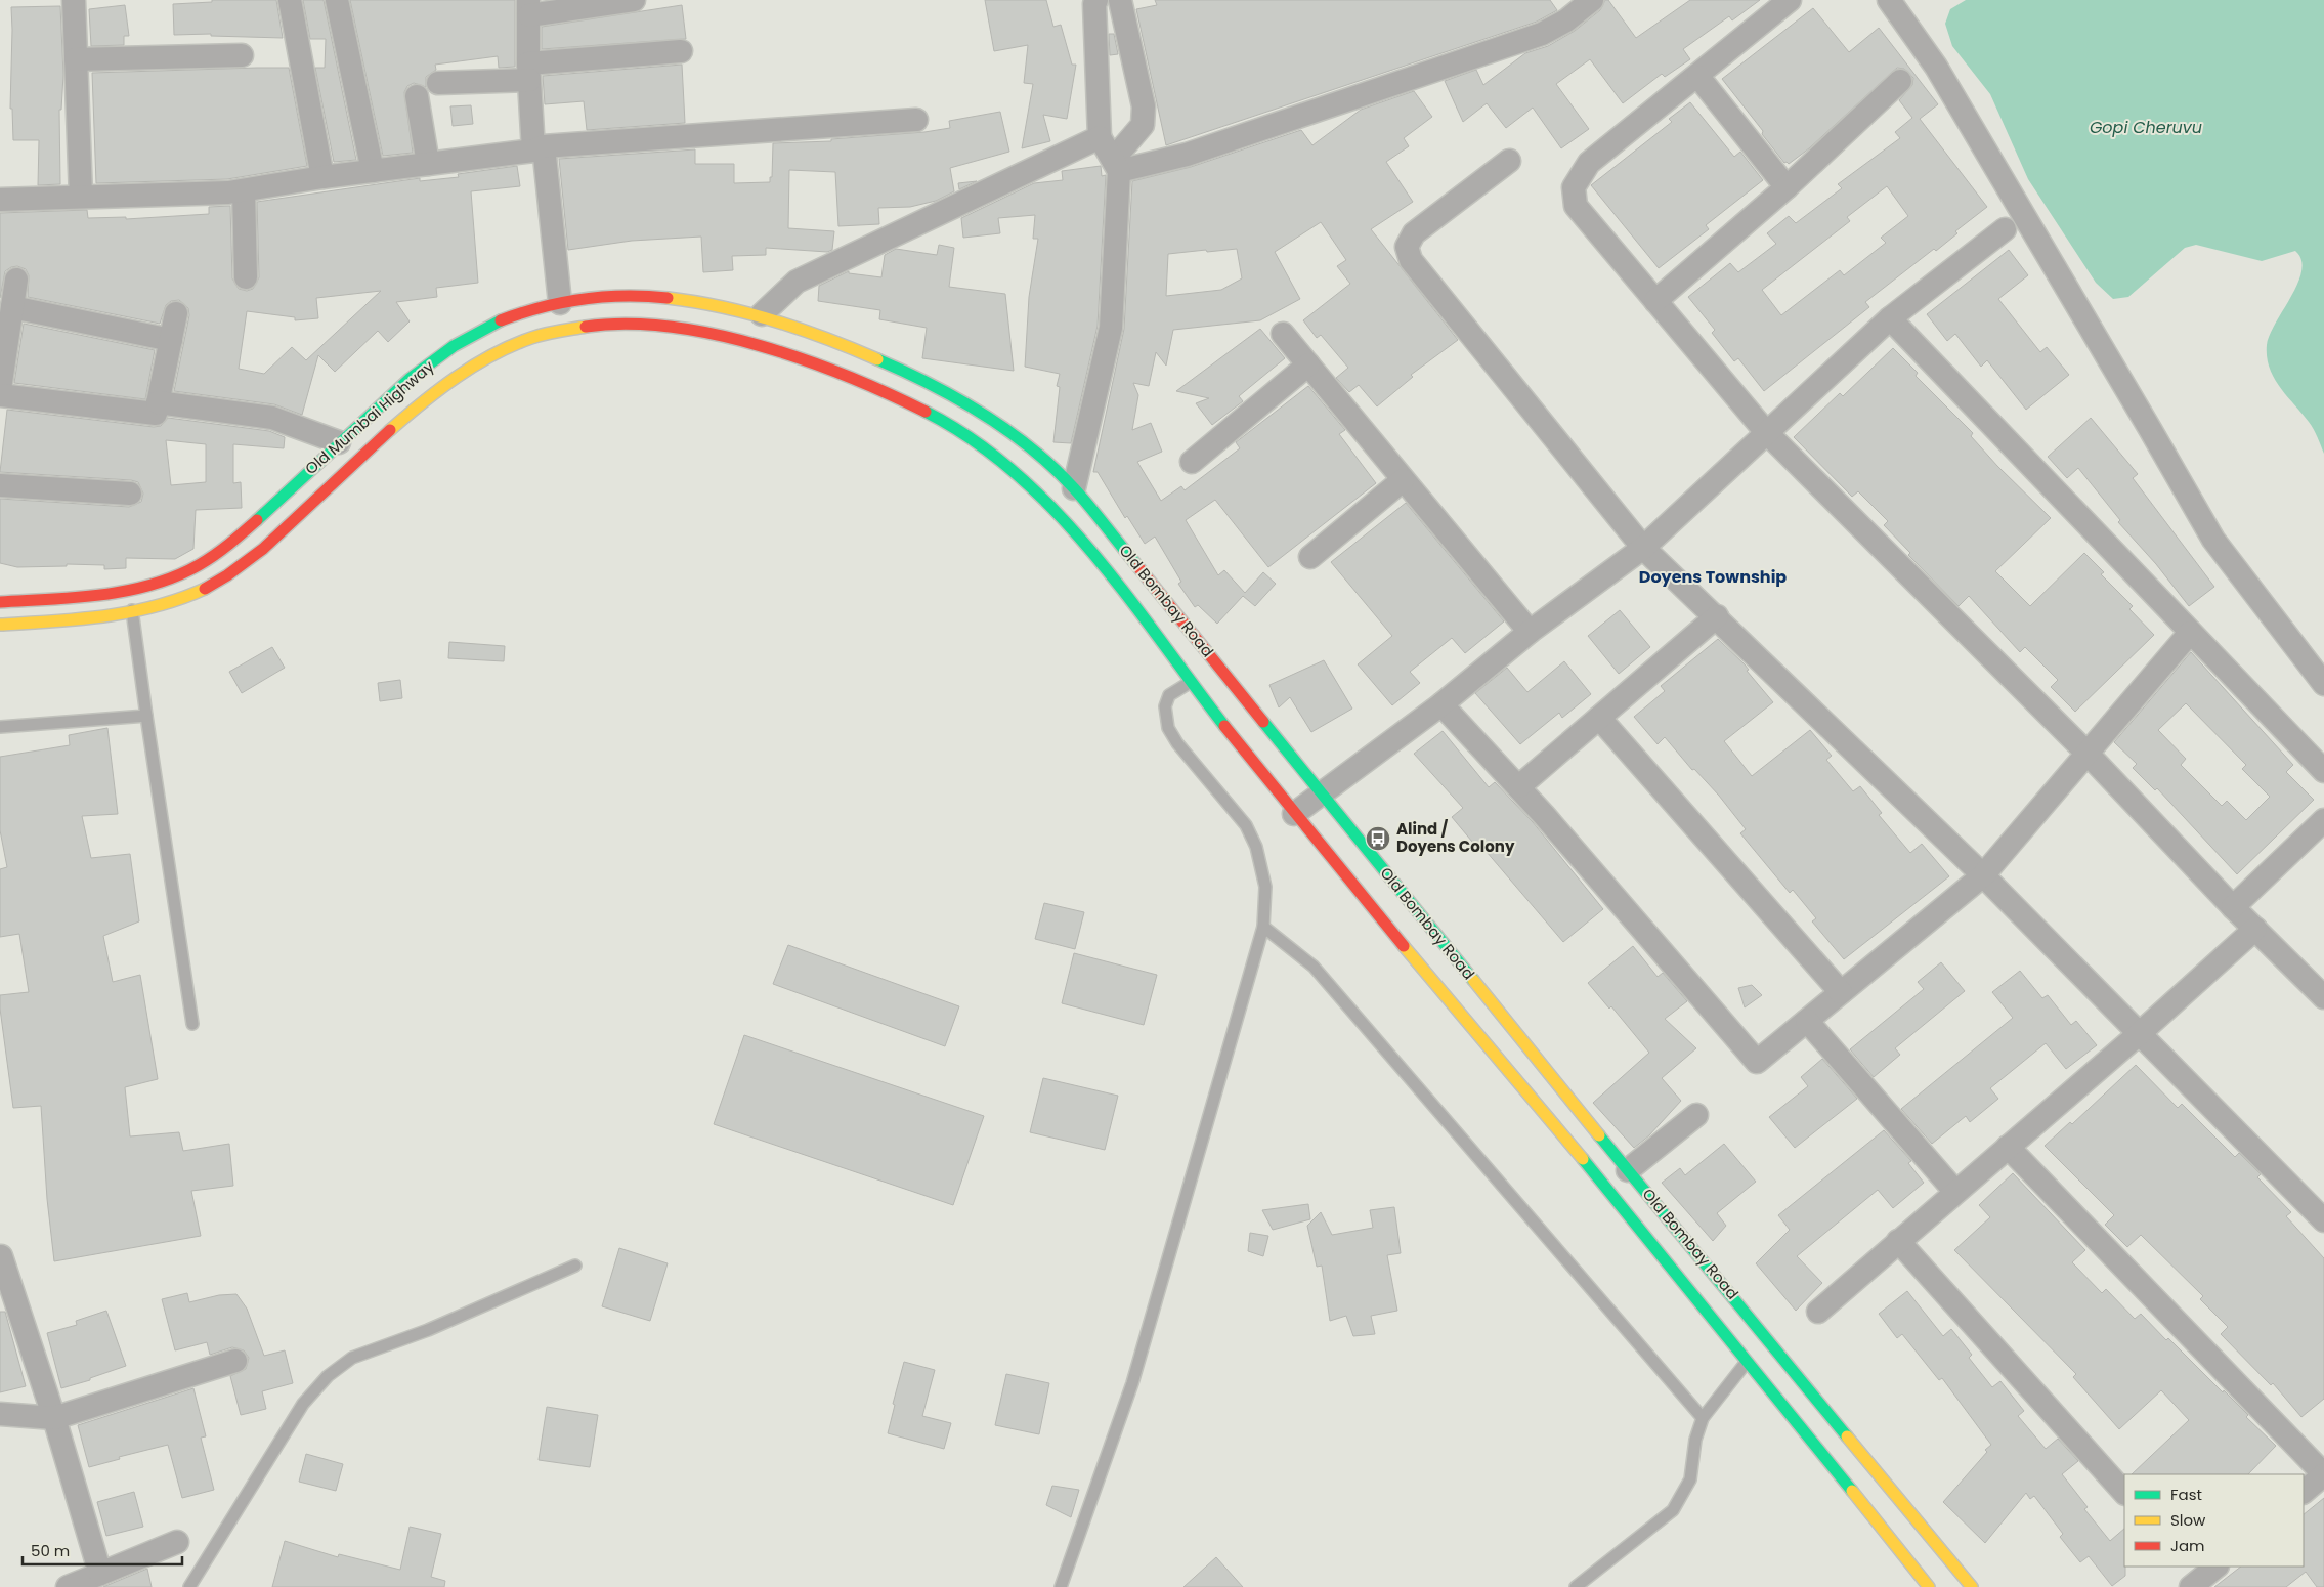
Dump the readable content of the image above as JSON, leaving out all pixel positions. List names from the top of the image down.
{
  "streets": {
    "main road": ["Old Mumbai Highway", "Old Bombay Road"]
  },
  "crossings": [
    ["Old Mumbai Highway", "Old Bombay Road"]
  ],
  "districts": ["Doyens Township"],
  "water": ["Gopi Cheruvu"],
  "places": {
    "bus stop": ["Alind / Doyens Colony"]
  },
  "legend": ["Fast", "Slow", "Jam"],
  "scale_bar": "50 m"
}
